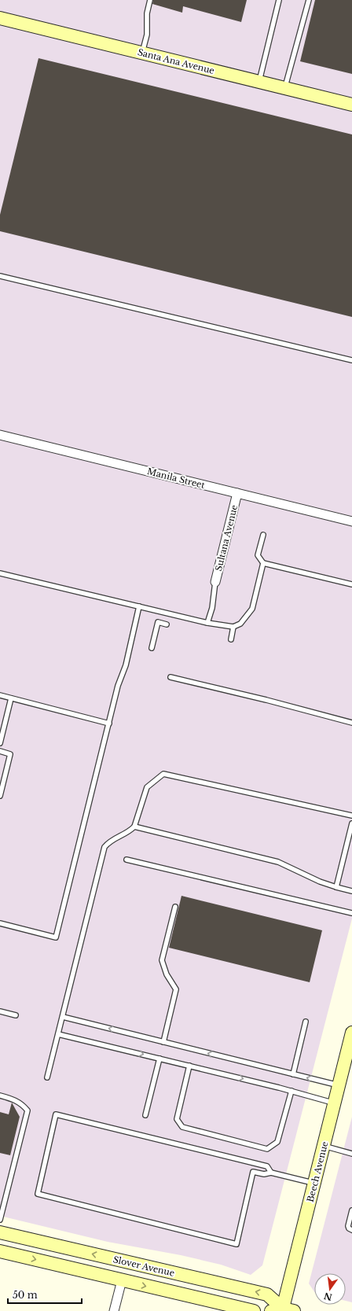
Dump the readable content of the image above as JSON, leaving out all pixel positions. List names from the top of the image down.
{
  "streets": {
    "main road": ["Santa Ana Avenue", "Beech Avenue", "Slover Avenue"],
    "street": ["Manila Street", "Sultana Avenue"]
  },
  "crossings": [
    ["Manila Street", "Sultana Avenue"],
    ["Beech Avenue", "Slover Avenue"]
  ],
  "scale_bar": "50 m",
  "north": "bottom"
}
